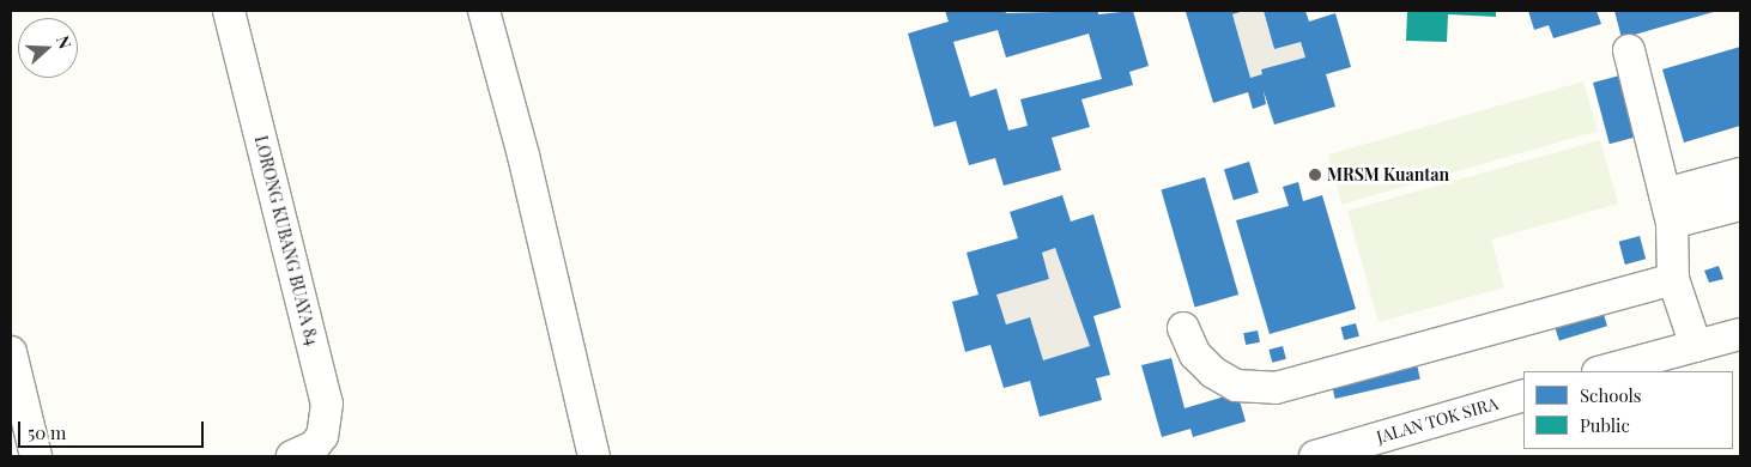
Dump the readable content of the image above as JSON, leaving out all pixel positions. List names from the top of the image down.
{
  "streets": {
    "street": ["LORONG KUBANG BUAYA 84", "JALAN TOK SIRA"]
  },
  "places": ["MRSM Kuantan"],
  "legend": ["Schools", "Public"],
  "scale_bar": "50 m",
  "north": "right"
}
